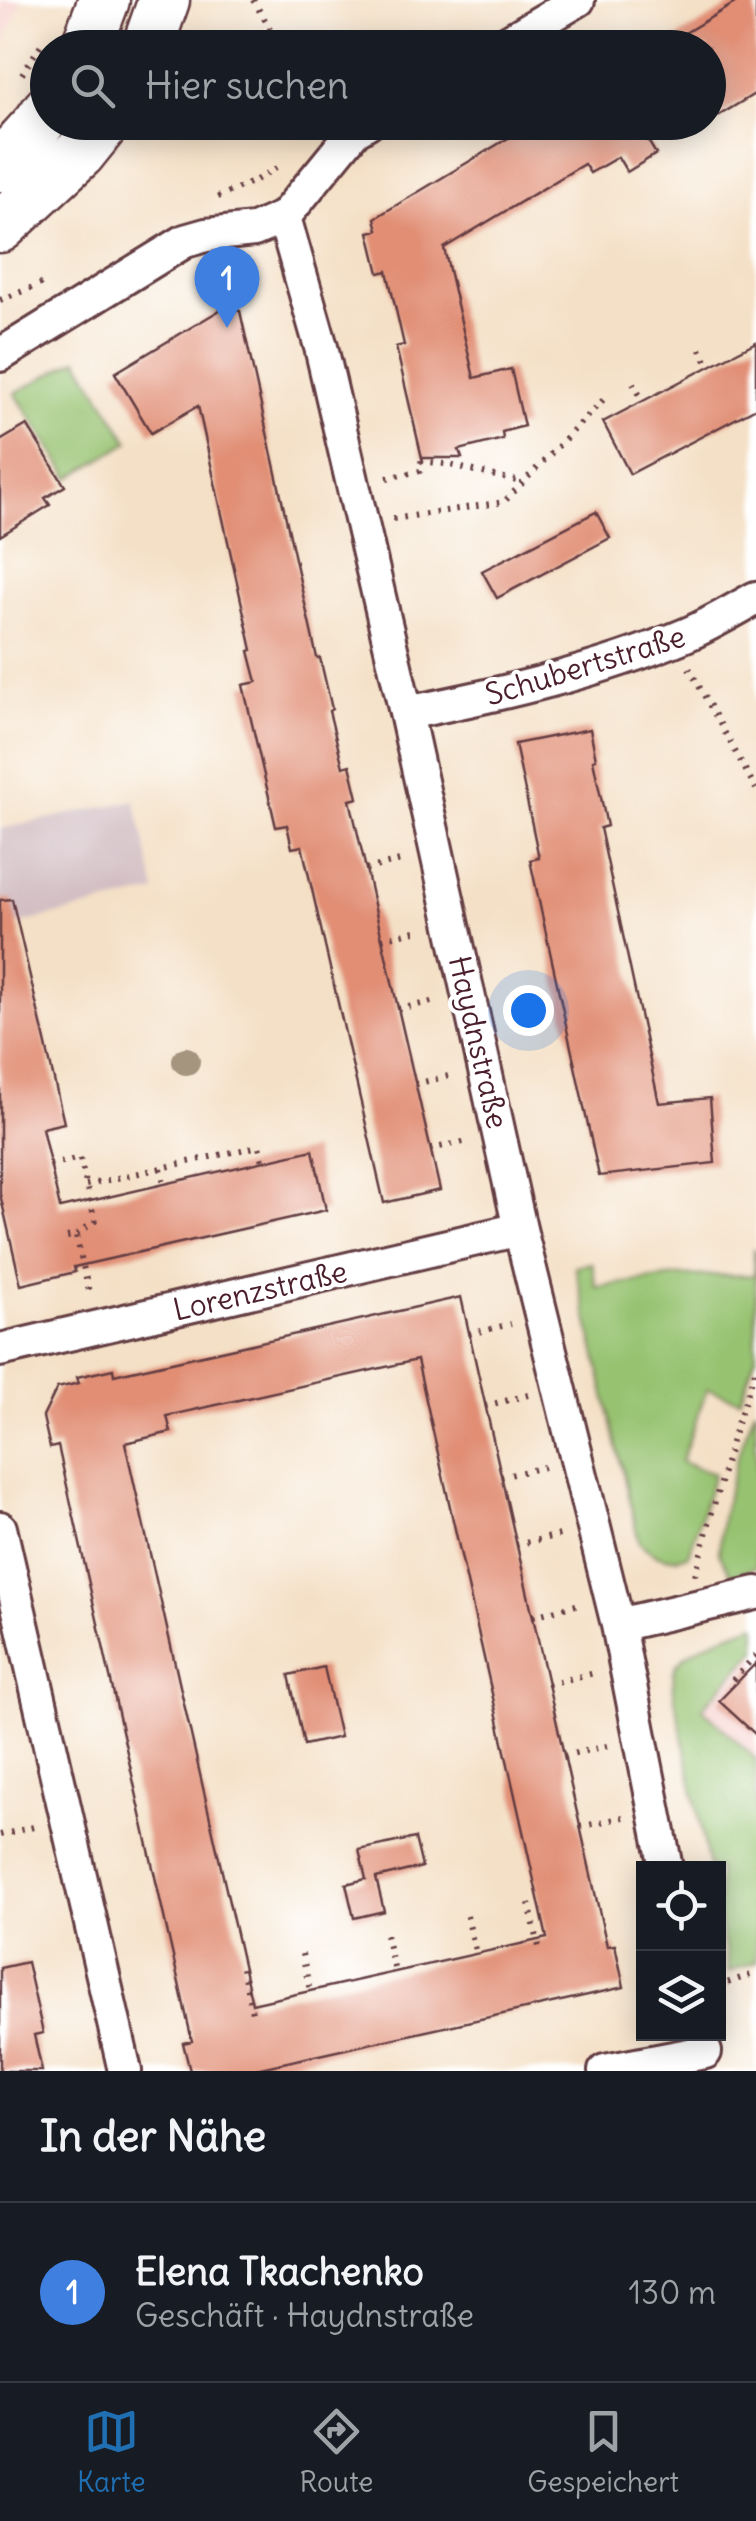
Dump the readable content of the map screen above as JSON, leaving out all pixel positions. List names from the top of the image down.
{
  "streets": {
    "street": ["Schubertstraße", "Haydnstraße", "Lorenzstraße"]
  },
  "crossings": [
    ["Schubertstraße", "Haydnstraße"],
    ["Haydnstraße", "Lorenzstraße"]
  ],
  "page": {
    "search": "Hier suchen",
    "pins": "1",
    "heading": "In der Nähe",
    "list": [
      {
        "mark": "1",
        "name": "Elena Tkachenko",
        "note": "Geschäft · Haydnstraße",
        "value": "130 m"
      }
    ],
    "nav": ["Karte", "Route", "Gespeichert"]
  }
}
